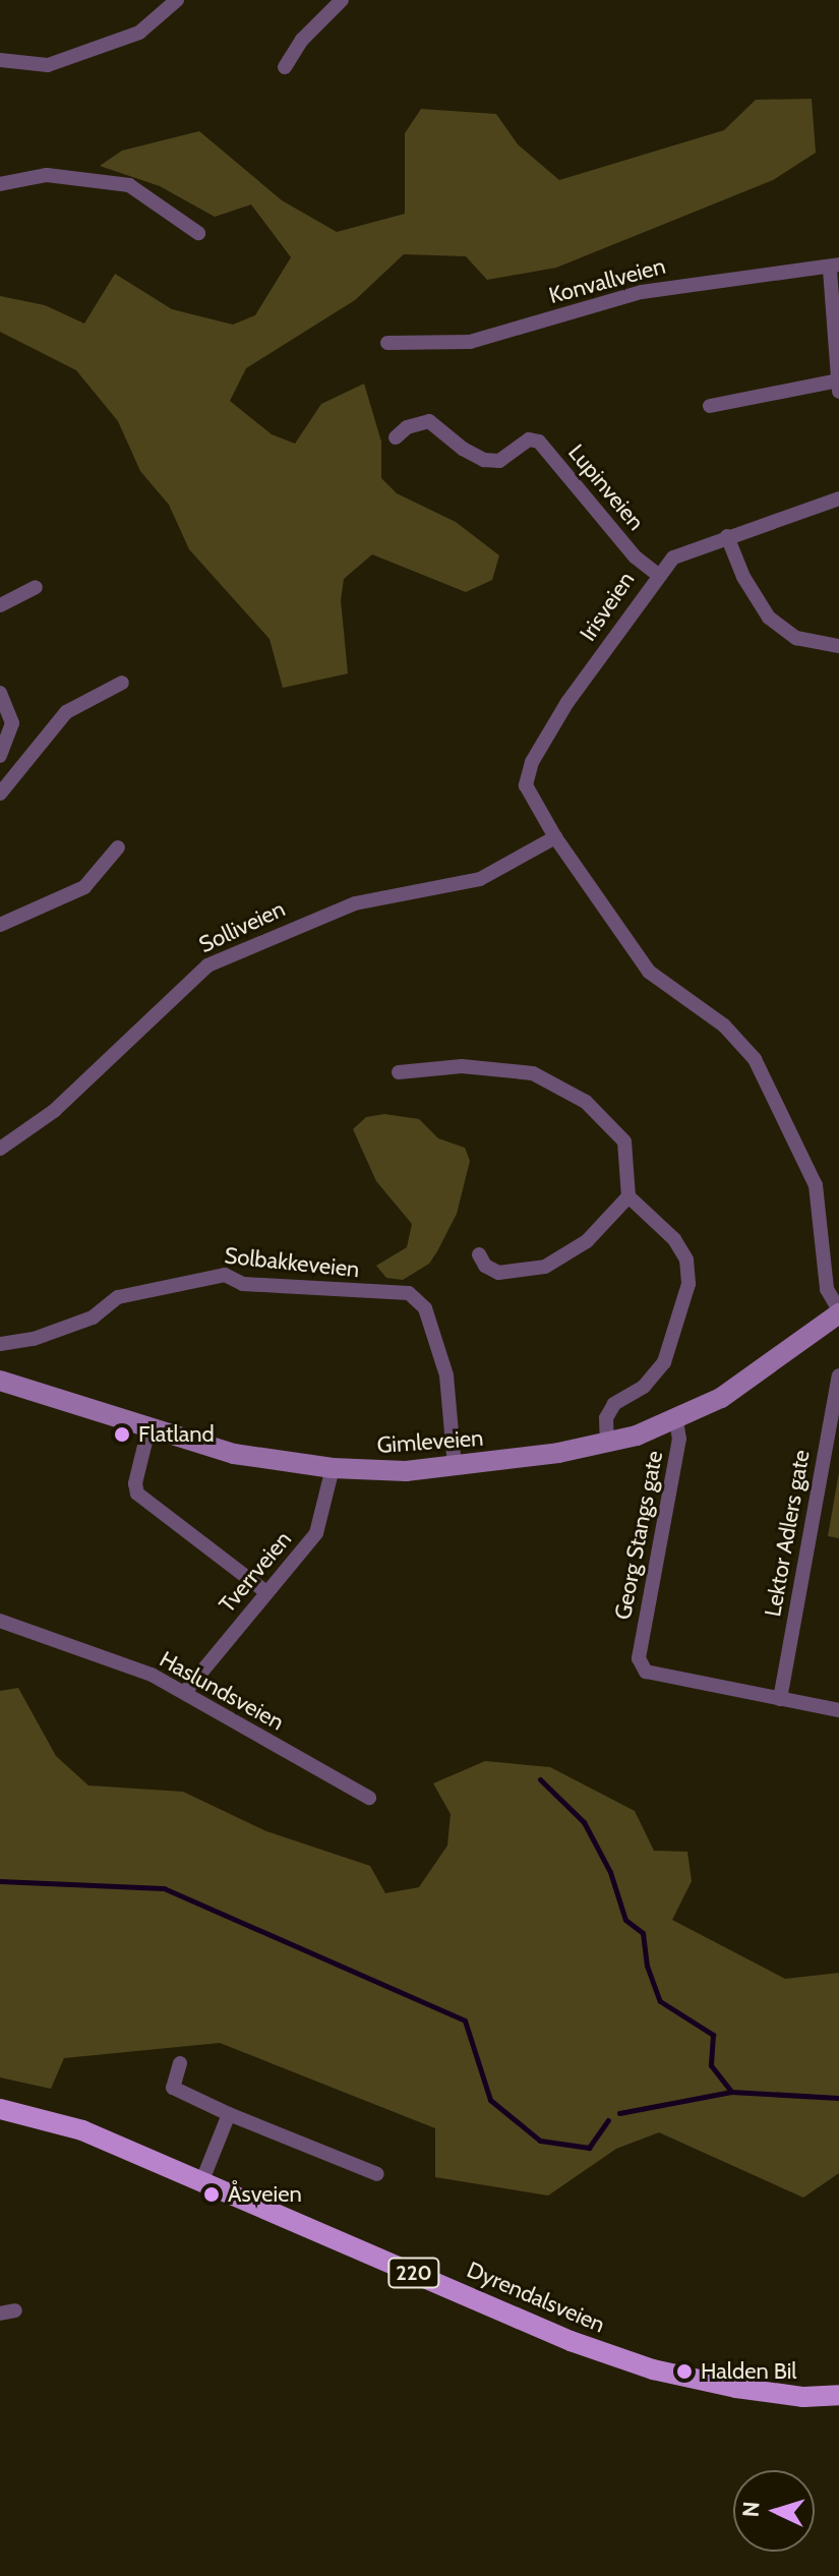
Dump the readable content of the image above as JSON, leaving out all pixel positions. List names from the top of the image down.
{
  "streets": {
    "main road": ["220", "Dyrendalsveien"],
    "street": [
      "Konvallveien",
      "Lupinveien",
      "Irisveien",
      "Solliveien",
      "Solbakkeveien",
      "Gimleveien",
      "Lektor Adlers gate",
      "Georg Stangs gate",
      "Tverrveien",
      "Haslundsveien"
    ]
  },
  "crossings": [
    ["Lupinveien", "Irisveien"],
    ["Irisveien", "Solliveien"],
    ["Irisveien", "Gimleveien"],
    ["Solbakkeveien", "Gimleveien"],
    ["Gimleveien", "Georg Stangs gate"],
    ["Gimleveien", "Tverrveien"],
    ["Lektor Adlers gate", "Georg Stangs gate"],
    ["Tverrveien", "Haslundsveien"]
  ],
  "places": ["Flatland", "Åsveien", "Halden Bil"],
  "north": "left"
}
